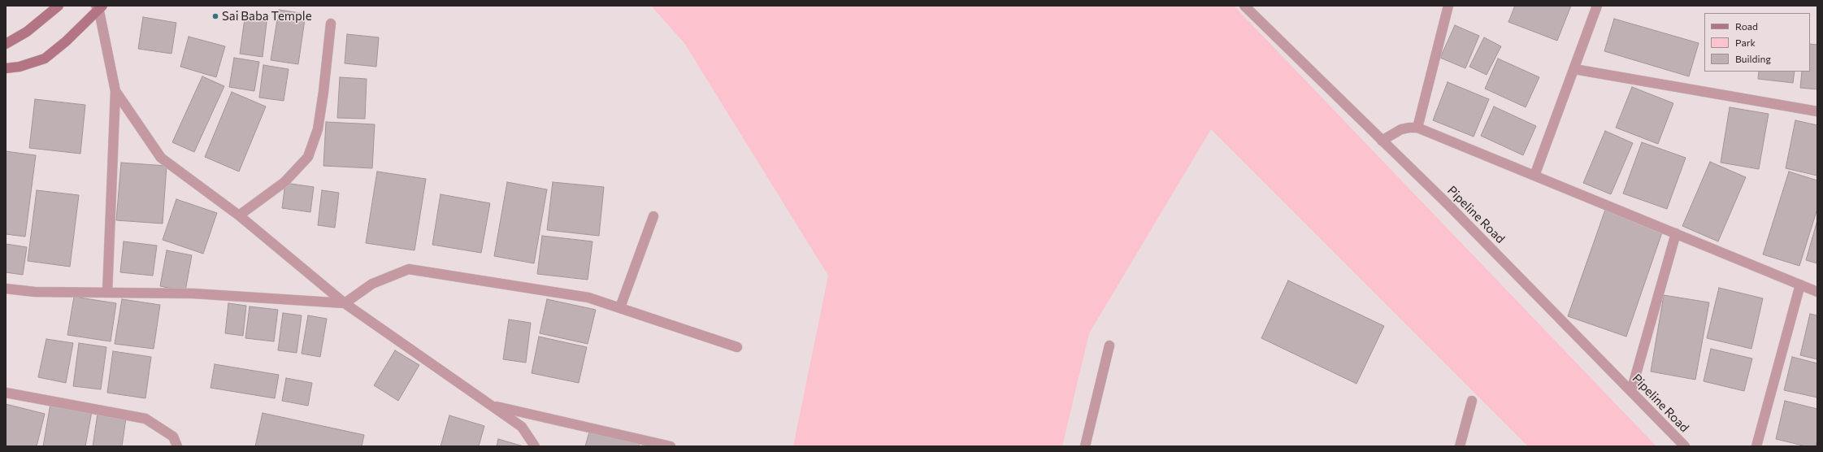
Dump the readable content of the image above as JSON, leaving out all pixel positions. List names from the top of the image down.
{
  "streets": {
    "street": ["Pipeline Road"]
  },
  "places": ["Sai Baba Temple"],
  "legend": ["Road", "Park", "Building"]
}
